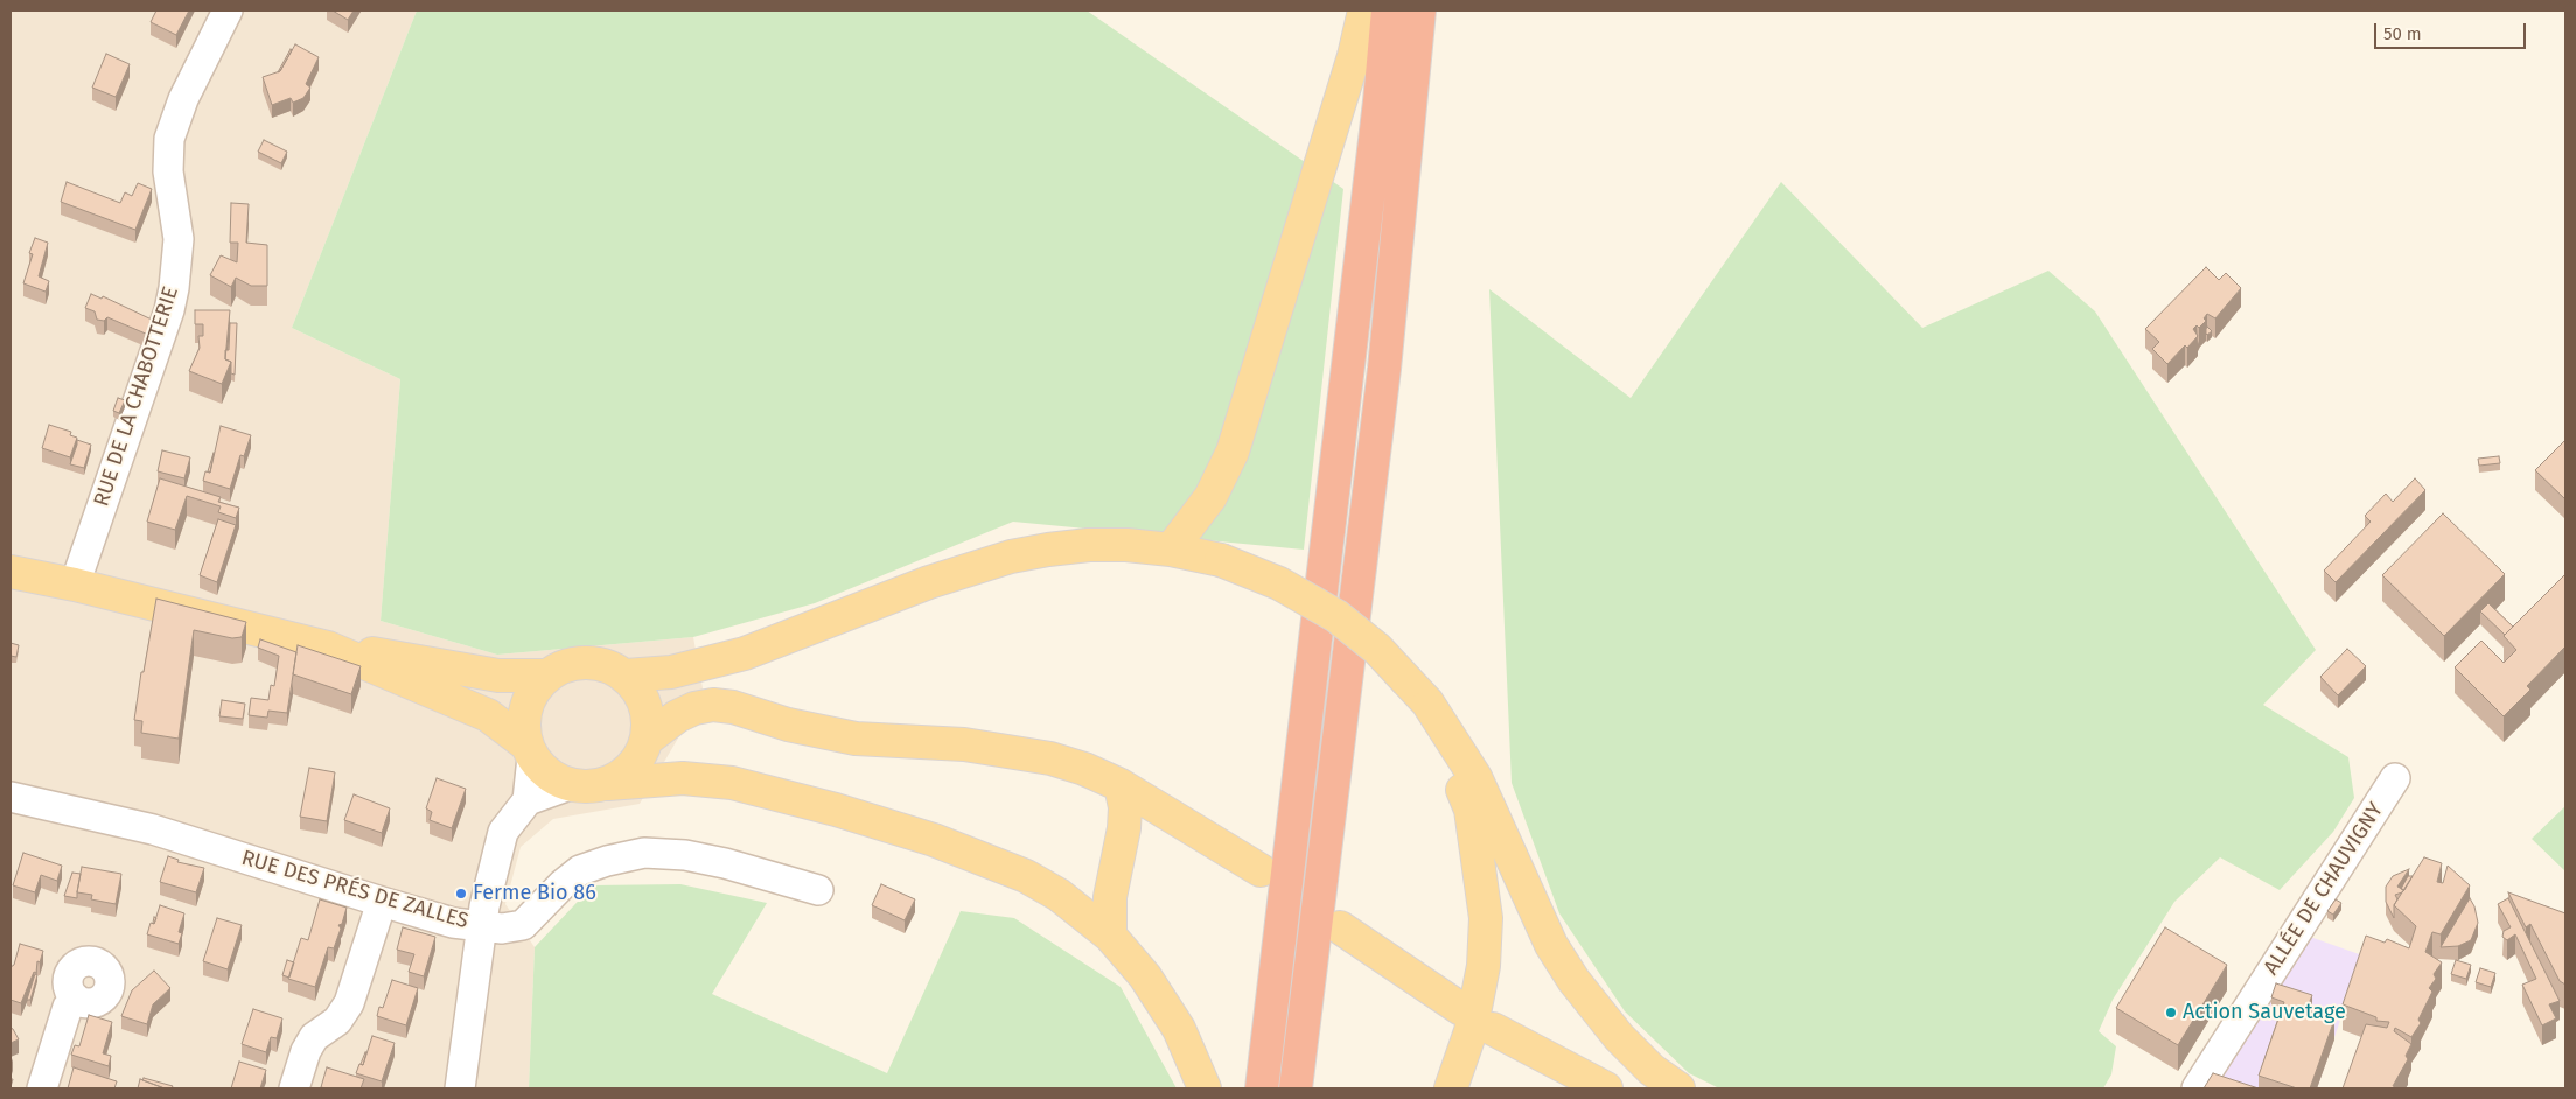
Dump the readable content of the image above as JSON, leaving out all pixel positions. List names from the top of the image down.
{
  "streets": {
    "street": ["RUE DE LA CHABOTTERIE", "ALLÉE DE CHAUVIGNY", "RUE DES PRÉS DE ZALLES"]
  },
  "places": ["Ferme Bio 86", "Action Sauvetage"],
  "scale_bar": "50 m"
}
